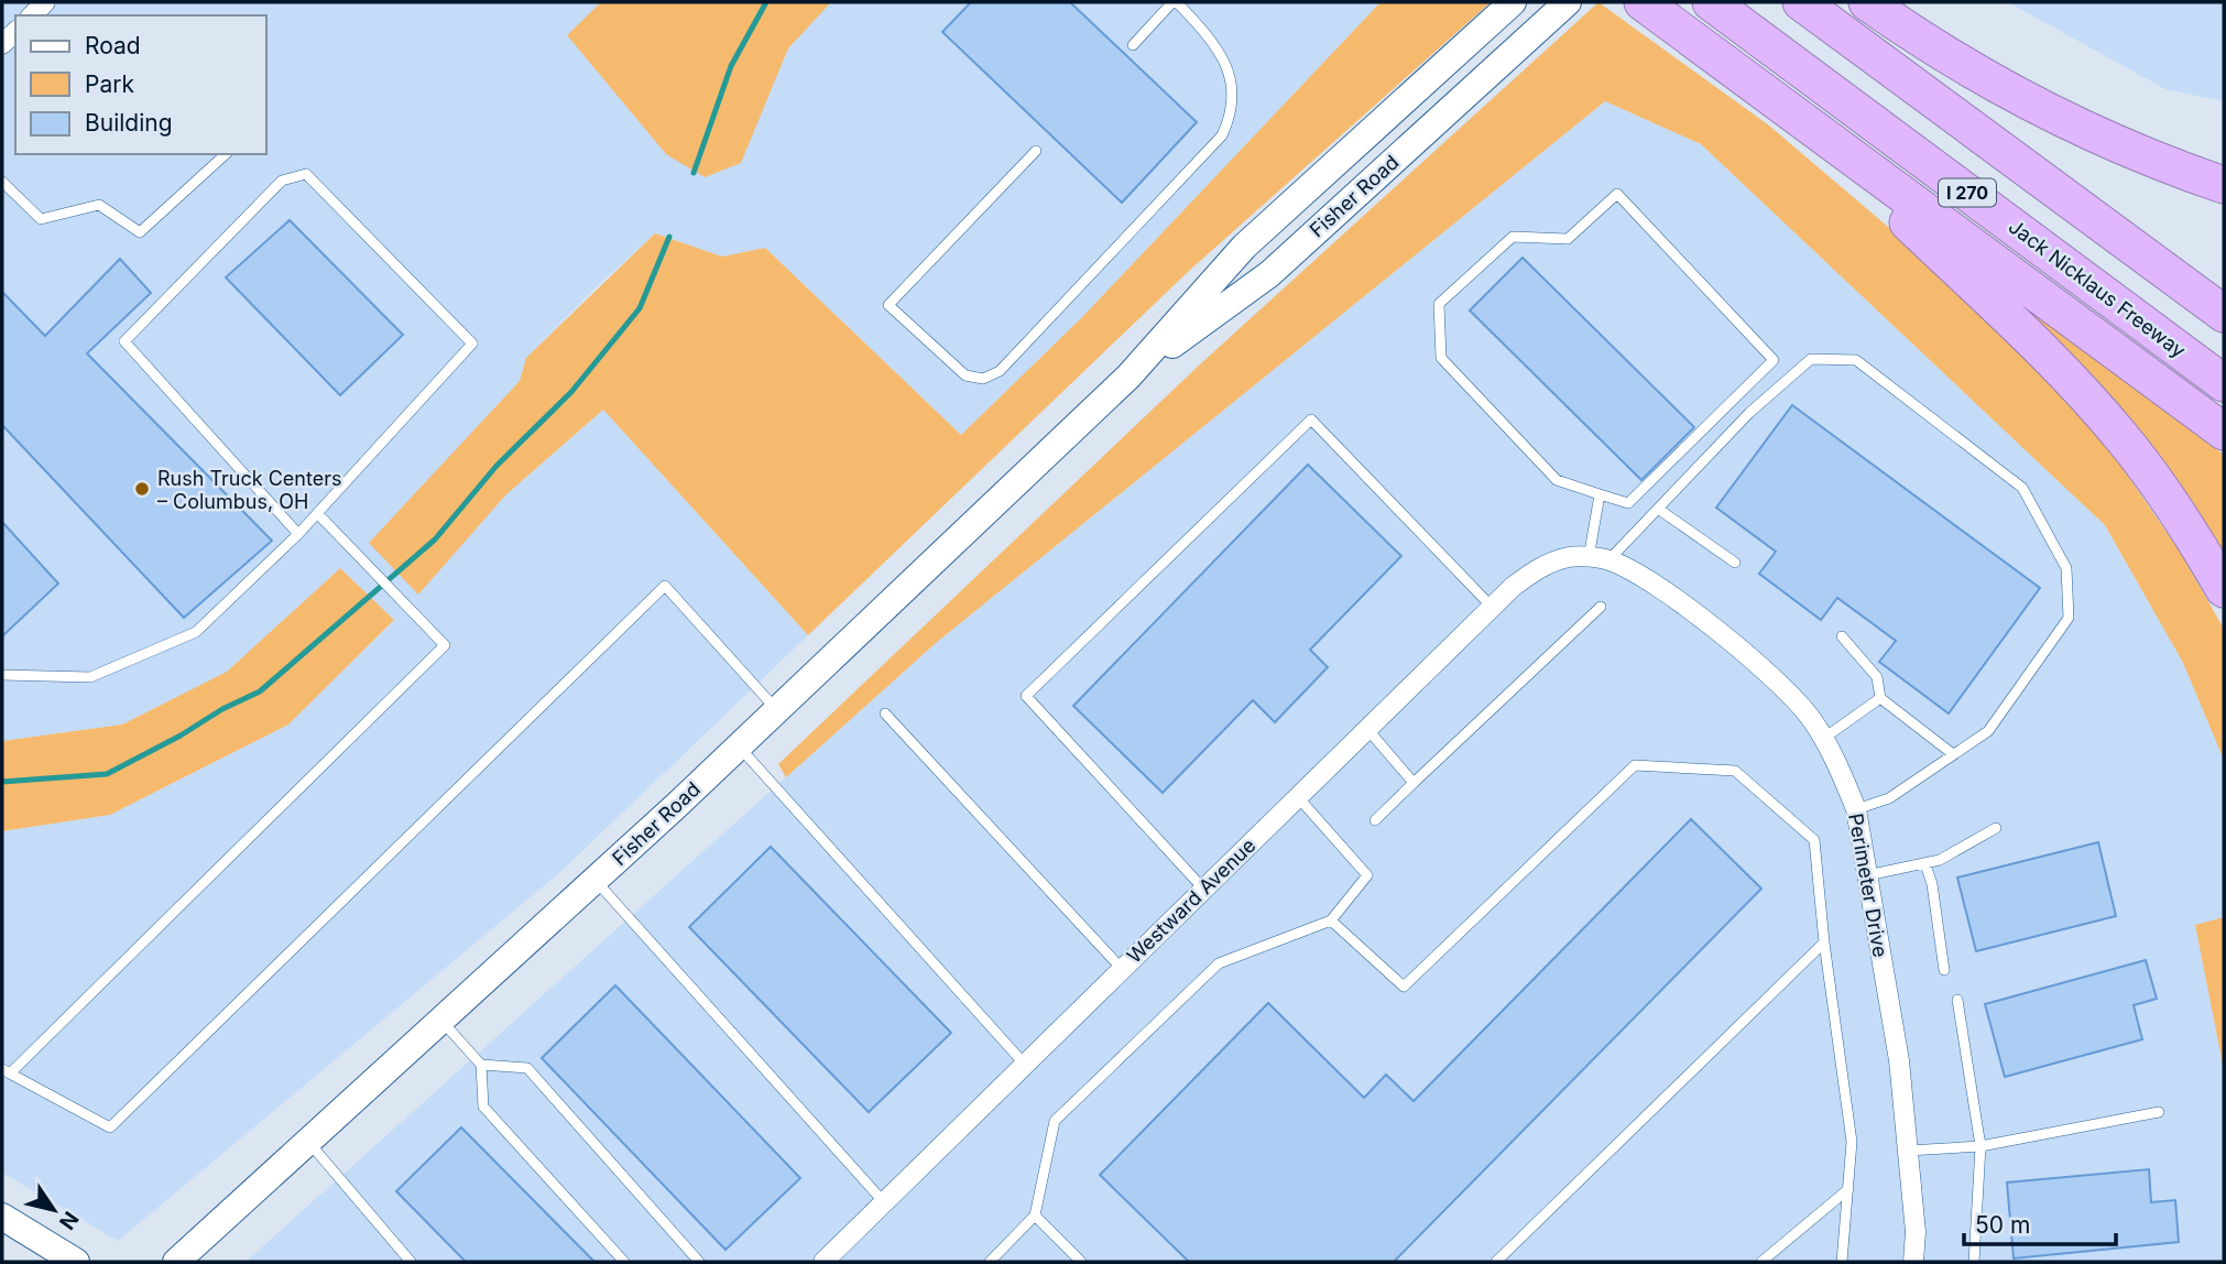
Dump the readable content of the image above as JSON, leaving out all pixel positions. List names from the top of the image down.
{
  "streets": {
    "highway": ["I 270", "Jack Nicklaus Freeway"],
    "main road": ["Fisher Road"],
    "street": ["Perimeter Drive", "Westward Avenue"]
  },
  "crossings": [
    ["Perimeter Drive", "Westward Avenue"]
  ],
  "places": ["Rush Truck Centers – Columbus, OH"],
  "legend": ["Road", "Park", "Building"],
  "scale_bar": "50 m",
  "north": "bottom right"
}
